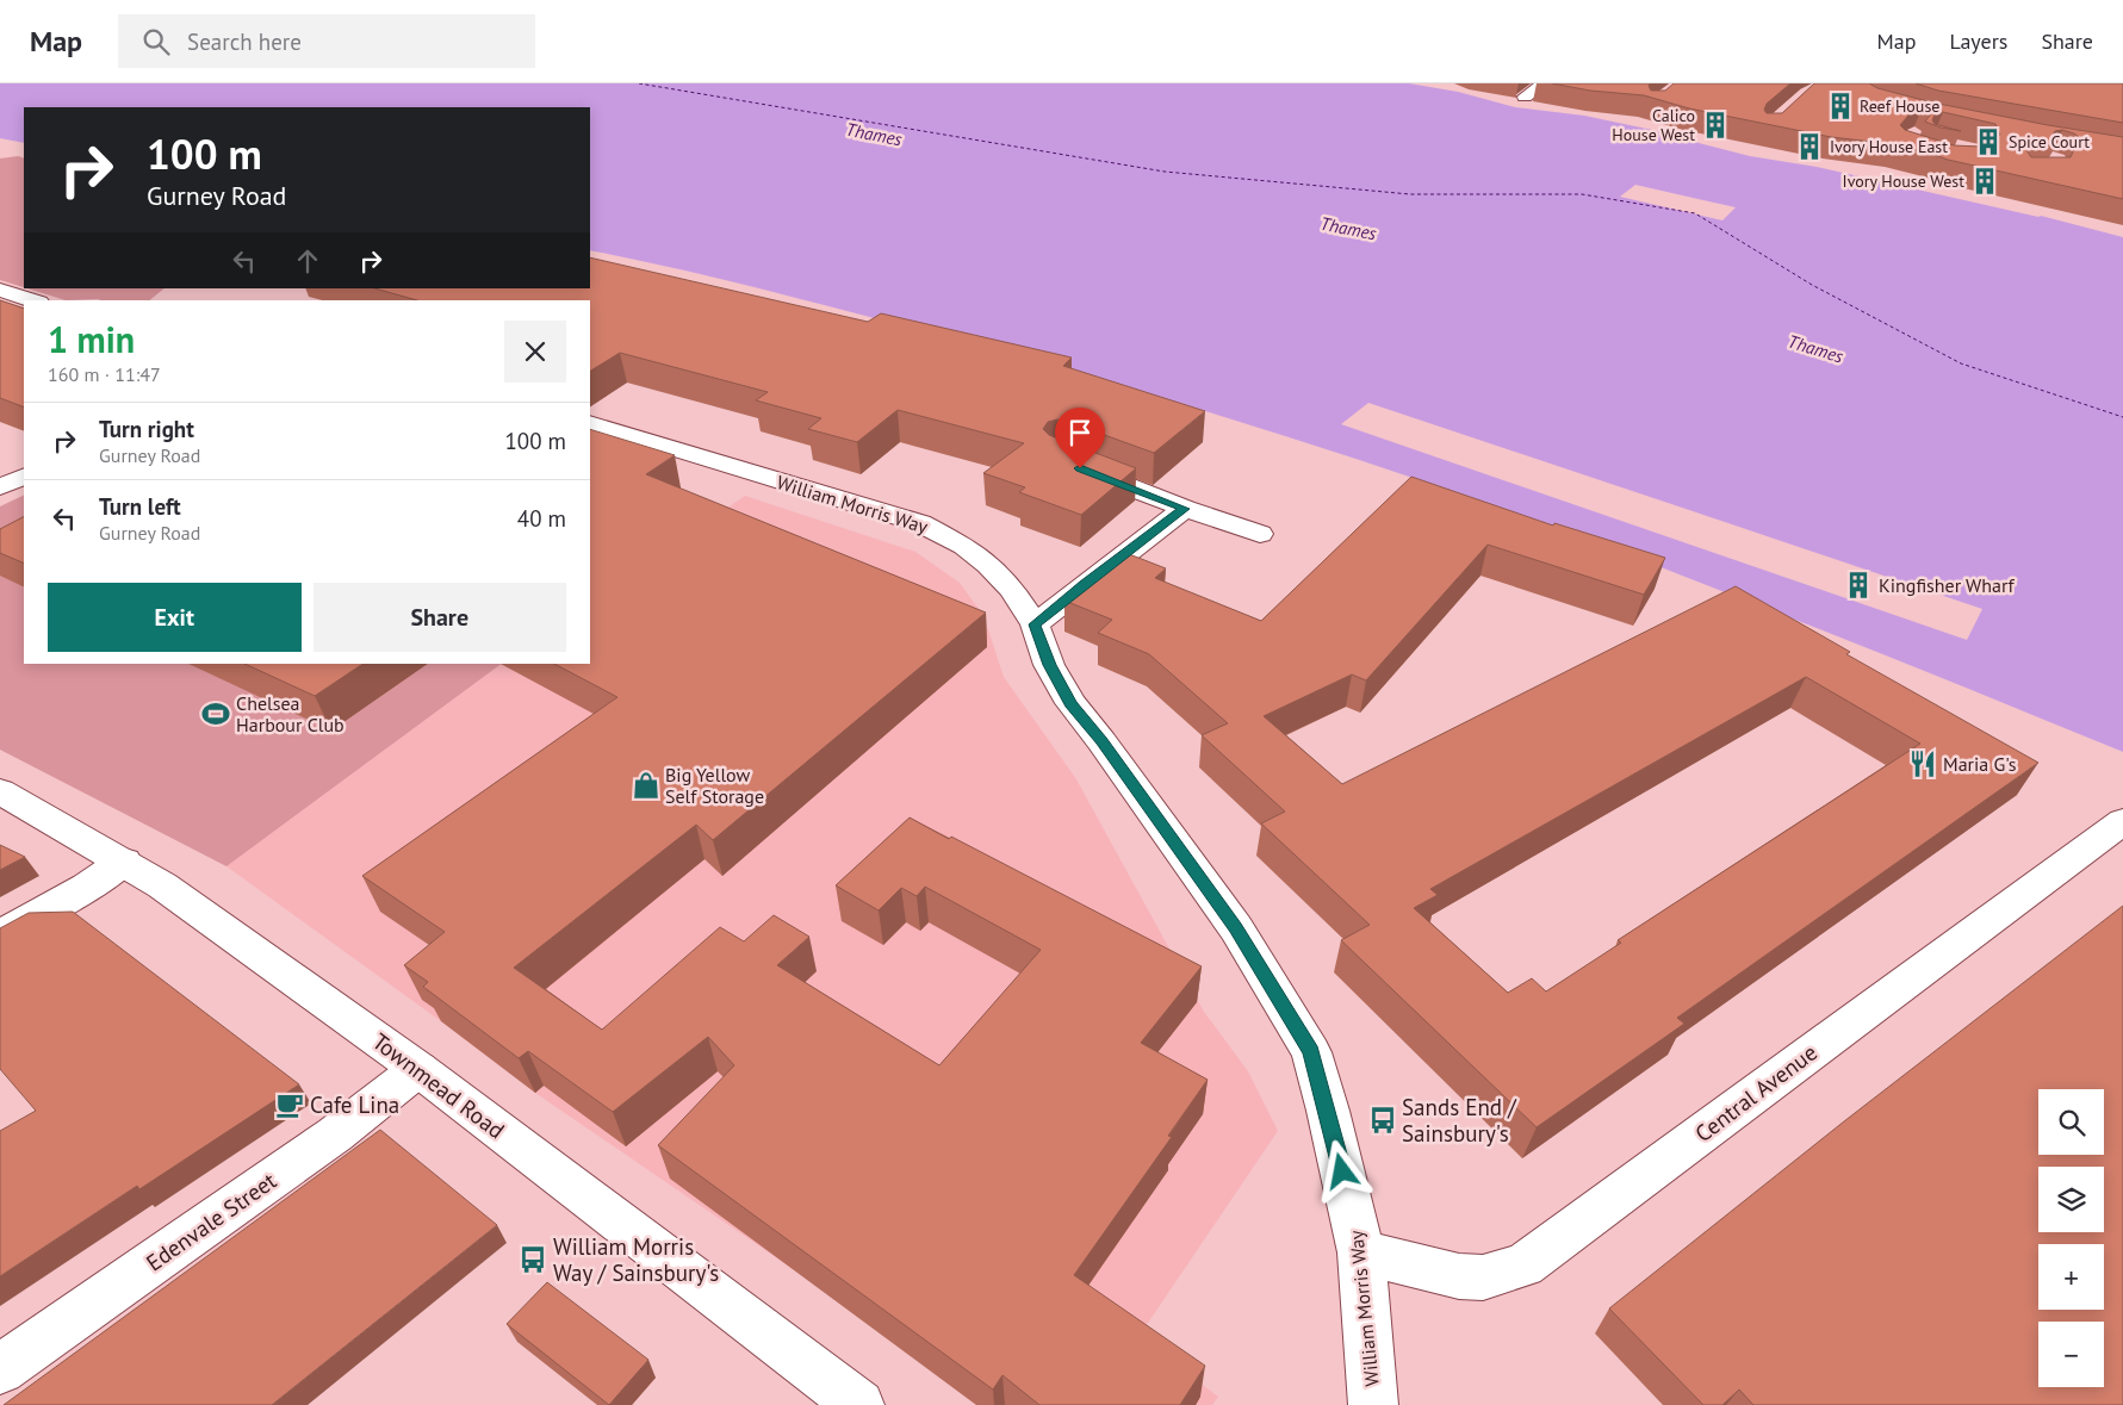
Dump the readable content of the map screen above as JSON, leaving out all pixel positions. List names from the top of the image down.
{
  "streets": {
    "street": [
      "William Morris Way",
      "Townmead Road",
      "Central Avenue",
      "Edenvale Street"
    ]
  },
  "crossings": [
    ["William Morris Way", "Central Avenue"],
    ["Townmead Road", "Edenvale Street"]
  ],
  "water": ["Thames"],
  "places": {
    "building": [
      "Reef House",
      "Calico House West",
      "Spice Court",
      "Ivory House East",
      "Ivory House West",
      "Kingfisher Wharf"
    ],
    "sports": ["Chelsea Harbour Club"],
    "restaurant": ["Maria G's"],
    "shop": ["Big Yellow Self Storage"],
    "cafe": ["Cafe Lina"],
    "bus stop": ["Sands End / Sainsbury's", "William Morris Way / Sainsbury's"]
  },
  "page": {
    "header": "Map",
    "search": "Search here",
    "nav": ["Map", "Layers", "Share"],
    "turn": ["100 m", "Gurney Road"],
    "heading": ["1 min", "160 m · 11:47"],
    "list": [
      {
        "name": "Turn right",
        "note": "Gurney Road",
        "value": "100 m"
      },
      {
        "name": "Turn left",
        "note": "Gurney Road",
        "value": "40 m"
      }
    ],
    "buttons": ["Exit", "Share"],
    "map_buttons": ["+", "−"]
  }
}
